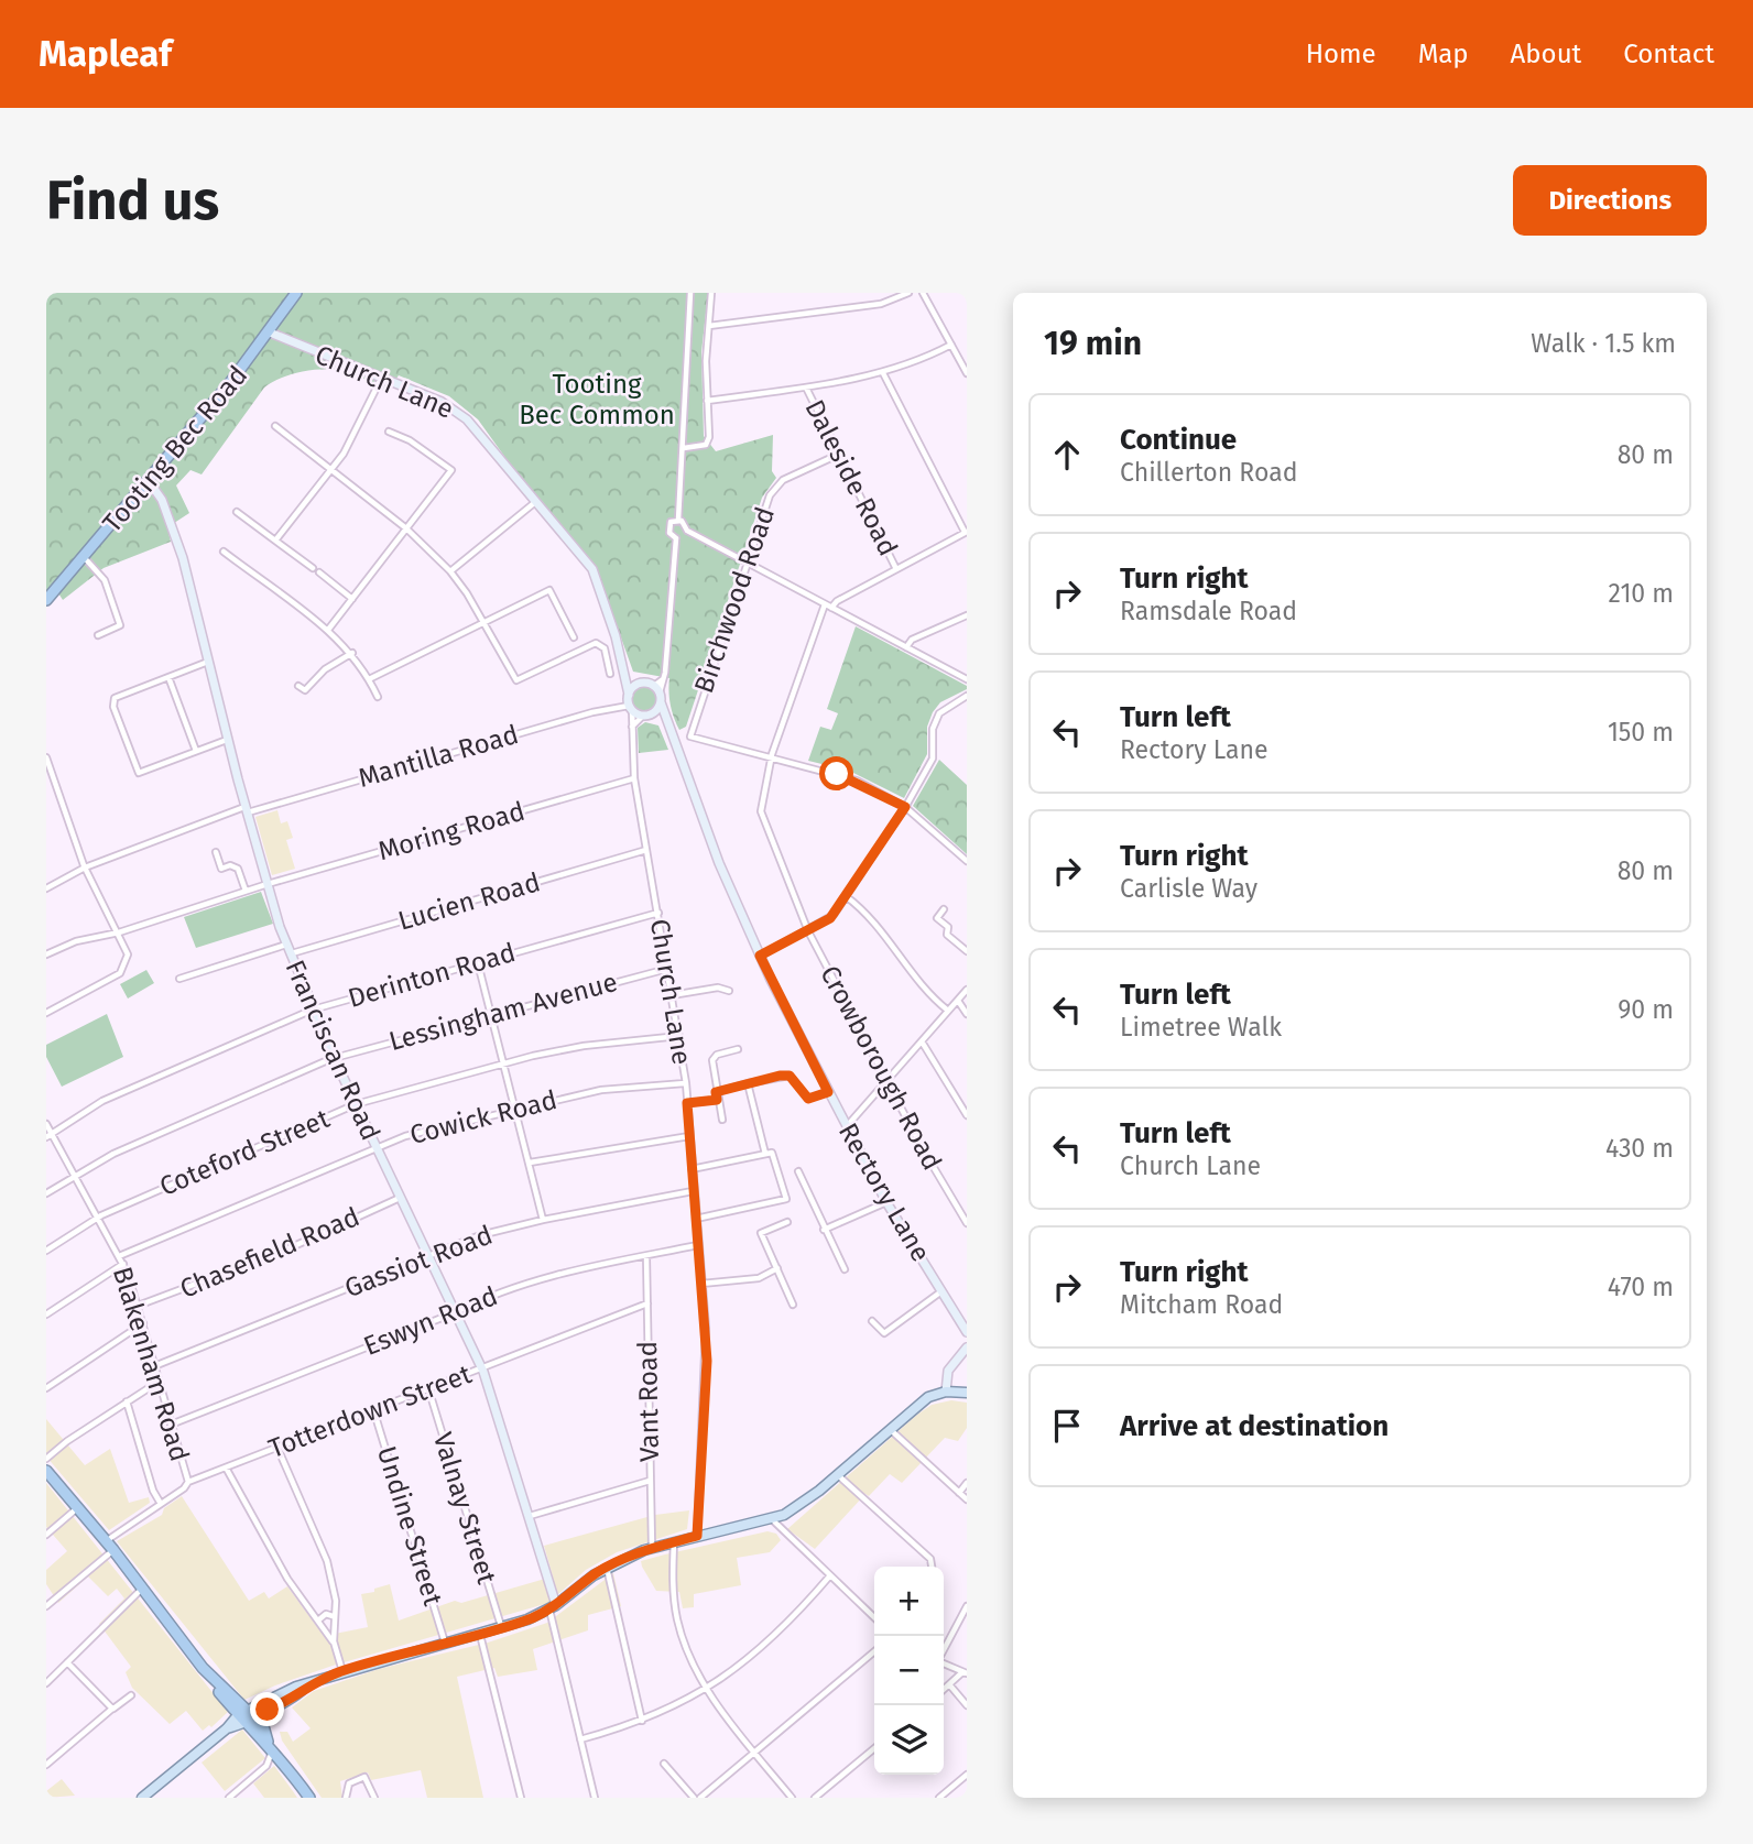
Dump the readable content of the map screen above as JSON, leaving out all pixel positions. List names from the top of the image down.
{
  "streets": {
    "highway": ["Tooting Bec Road"],
    "main road": ["Church Lane", "Franciscan Road", "Rectory Lane"],
    "street": [
      "Daleside Road",
      "Birchwood Road",
      "Mantilla Road",
      "Moring Road",
      "Lucien Road",
      "Derinton Road",
      "Lessingham Avenue",
      "Crowborough Road",
      "Cowick Road",
      "Coteford Street",
      "Chasefield Road",
      "Gassiot Road",
      "Eswyn Road",
      "Blakenham Road",
      "Vant Road",
      "Totterdown Street",
      "Valnay Street",
      "Undine Street"
    ]
  },
  "crossings": [
    ["Church Lane", "Tooting Bec Road"],
    ["Church Lane", "Mantilla Road"],
    ["Church Lane", "Moring Road"],
    ["Church Lane", "Lucien Road"],
    ["Church Lane", "Derinton Road"],
    ["Church Lane", "Lessingham Avenue"],
    ["Church Lane", "Cowick Road"],
    ["Church Lane", "Coteford Street"],
    ["Church Lane", "Rectory Lane"],
    ["Church Lane", "Gassiot Road"],
    ["Church Lane", "Eswyn Road"],
    ["Tooting Bec Road", "Franciscan Road"],
    ["Daleside Road", "Birchwood Road"],
    ["Birchwood Road", "Crowborough Road"],
    ["Mantilla Road", "Franciscan Road"],
    ["Mantilla Road", "Rectory Lane"],
    ["Moring Road", "Franciscan Road"],
    ["Lucien Road", "Franciscan Road"],
    ["Derinton Road", "Franciscan Road"],
    ["Derinton Road", "Blakenham Road"],
    ["Lessingham Avenue", "Franciscan Road"],
    ["Lessingham Avenue", "Blakenham Road"],
    ["Franciscan Road", "Cowick Road"],
    ["Franciscan Road", "Coteford Street"],
    ["Franciscan Road", "Chasefield Road"],
    ["Franciscan Road", "Gassiot Road"],
    ["Franciscan Road", "Eswyn Road"],
    ["Franciscan Road", "Totterdown Street"],
    ["Cowick Road", "Blakenham Road"],
    ["Coteford Street", "Blakenham Road"],
    ["Chasefield Road", "Blakenham Road"],
    ["Gassiot Road", "Blakenham Road"],
    ["Eswyn Road", "Blakenham Road"],
    ["Eswyn Road", "Vant Road"],
    ["Blakenham Road", "Totterdown Street"],
    ["Vant Road", "Totterdown Street"],
    ["Totterdown Street", "Valnay Street"],
    ["Totterdown Street", "Undine Street"]
  ],
  "parks": ["Tooting Bec Common"],
  "page": {
    "header": "Mapleaf",
    "nav": [
      "Home",
      "Map",
      "About",
      "Contact"
    ],
    "buttons": "Directions",
    "title": "Find us",
    "heading": ["19 min", "Walk · 1.5 km"],
    "list": [
      ["Continue", "Chillerton Road", "80 m"],
      ["Turn right", "Ramsdale Road", "210 m"],
      ["Turn left", "Rectory Lane", "150 m"],
      ["Turn right", "Carlisle Way", "80 m"],
      ["Turn left", "Limetree Walk", "90 m"],
      ["Turn left", "Church Lane", "430 m"],
      ["Turn right", "Mitcham Road", "470 m"],
      "Arrive at destination"
    ],
    "map_buttons": ["+", "−"]
  }
}
